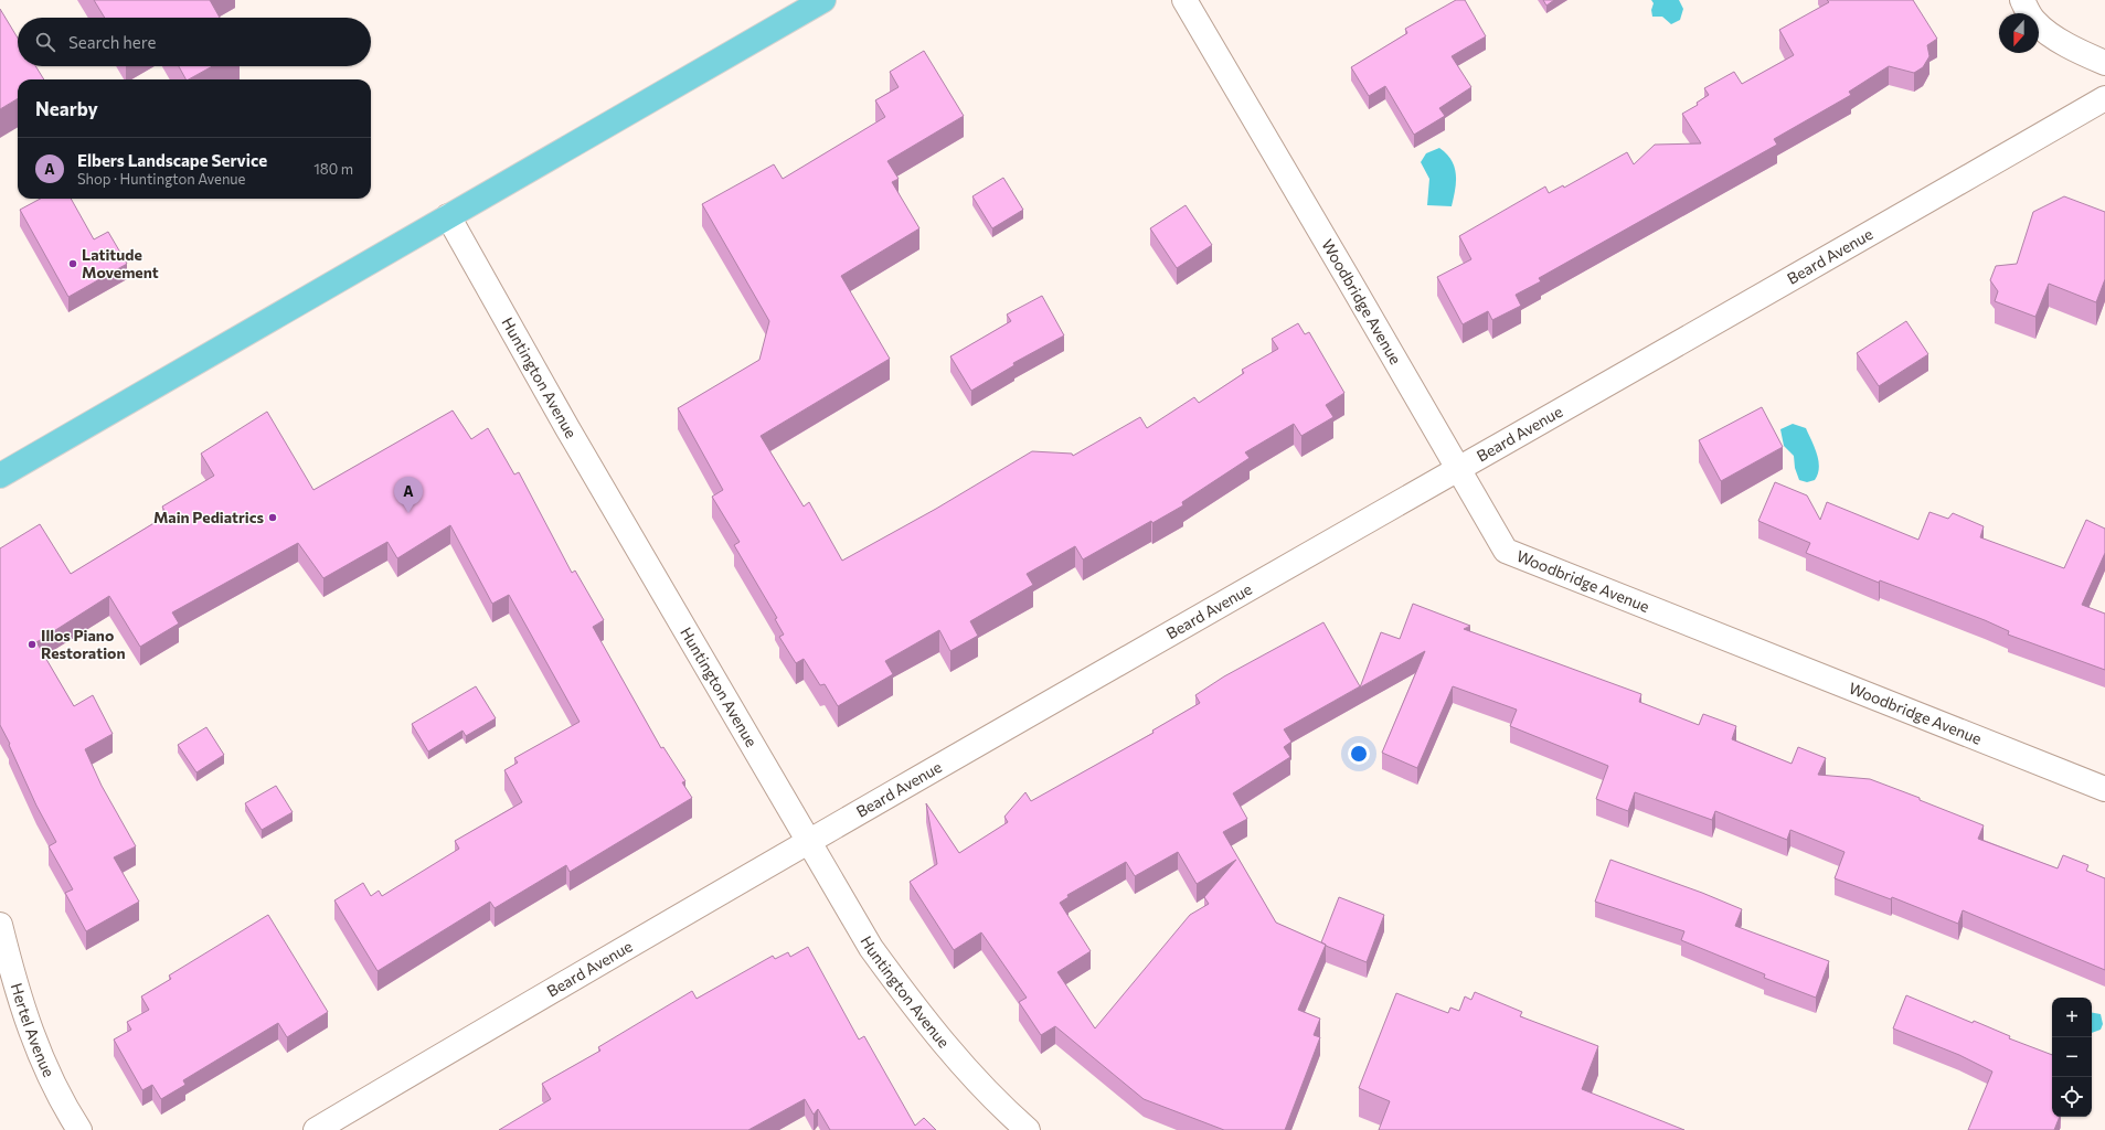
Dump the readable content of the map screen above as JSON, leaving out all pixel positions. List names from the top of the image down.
{
  "streets": {
    "street": [
      "Beard Avenue",
      "Woodbridge Avenue",
      "Huntington Avenue",
      "Hertel Avenue"
    ]
  },
  "crossings": [
    ["Beard Avenue", "Woodbridge Avenue"],
    ["Beard Avenue", "Huntington Avenue"]
  ],
  "places": ["Latitude Movement", "Main Pediatrics", "Illos Piano Restoration"],
  "north": "bottom",
  "page": {
    "search": "Search here",
    "heading": "Nearby",
    "list": [
      {
        "mark": "A",
        "name": "Elbers Landscape Service",
        "note": "Shop · Huntington Avenue",
        "value": "180 m"
      }
    ],
    "pins": "A",
    "map_buttons": ["+", "−"]
  }
}
